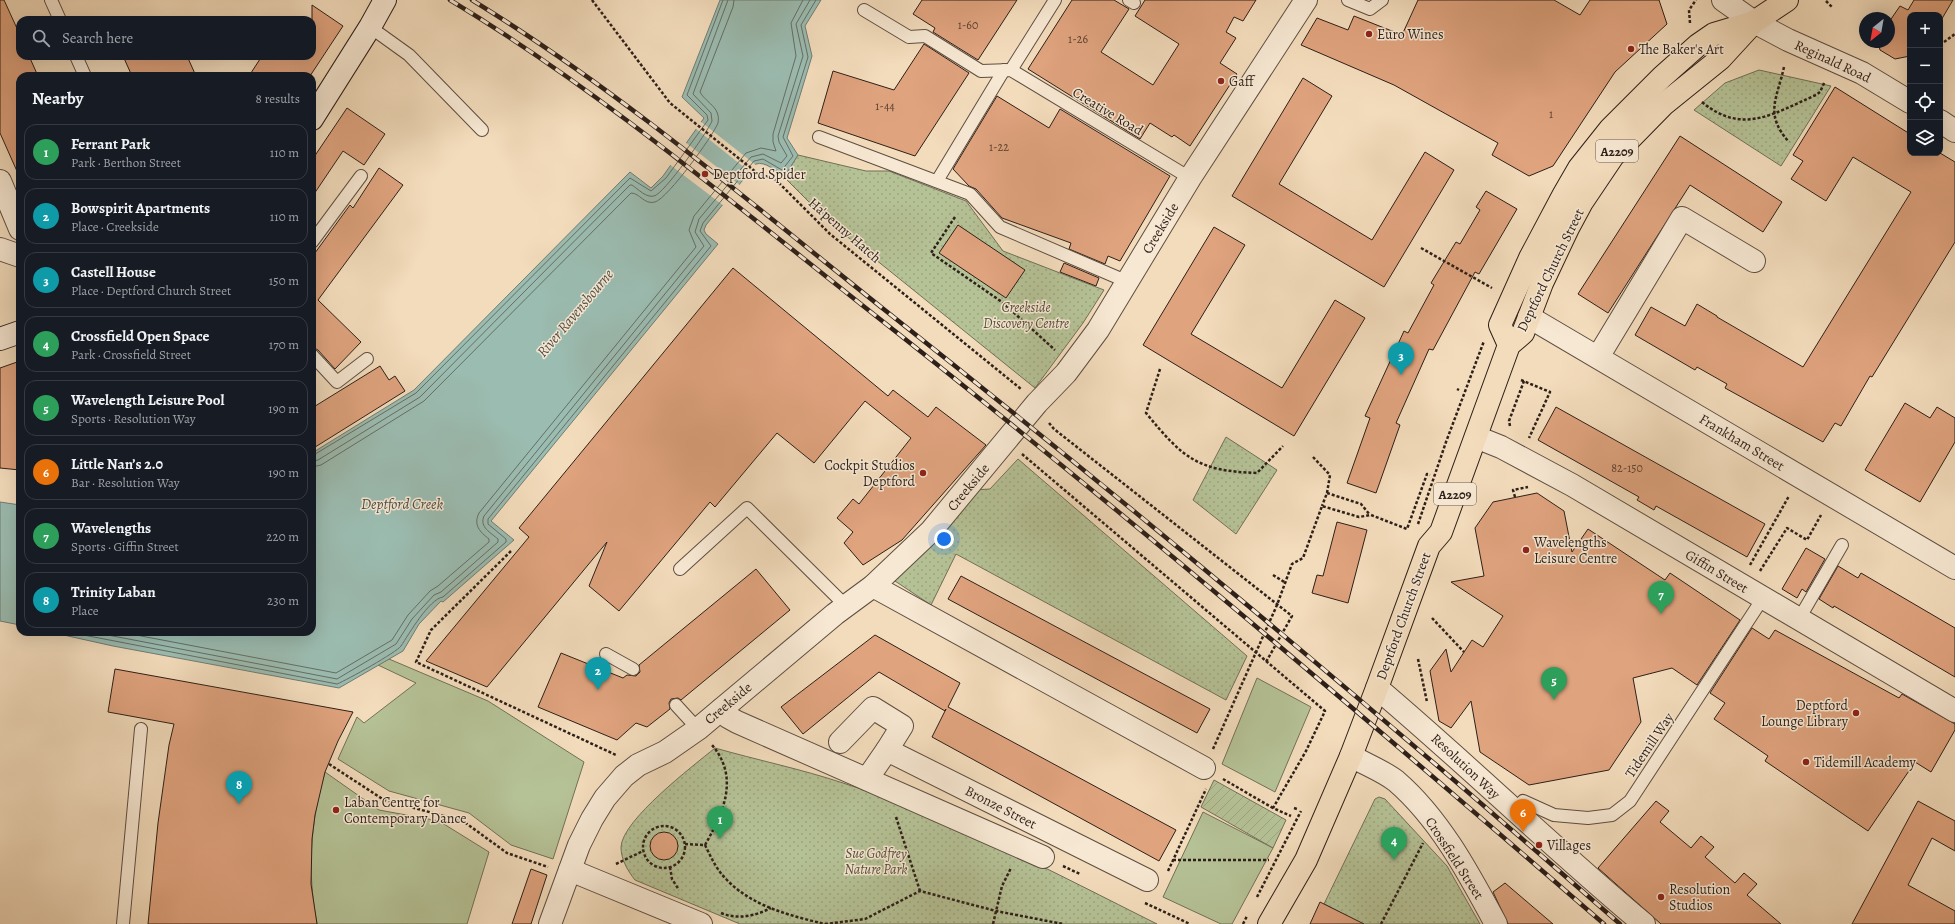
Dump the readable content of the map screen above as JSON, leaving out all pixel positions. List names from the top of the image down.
{
  "streets": {
    "main road": ["A2209", "Deptford Church Street"],
    "street": [
      "Reginald Road",
      "Creekside",
      "Frankham Street",
      "Giffin Street",
      "Resolution Way",
      "Bronze Street",
      "Crossfield Street"
    ],
    "lane": ["Creative Road", "Tidemill Way"],
    "path": ["Ha'penny Hatch"]
  },
  "crossings": [
    ["Reginald Road", "Deptford Church Street"],
    ["Creative Road", "Creekside"],
    ["Creekside", "Bronze Street"],
    ["Deptford Church Street", "Frankham Street"],
    ["Deptford Church Street", "Giffin Street"],
    ["Deptford Church Street", "Resolution Way"],
    ["Deptford Church Street", "Crossfield Street"],
    ["Giffin Street", "Tidemill Way"],
    ["Tidemill Way", "Resolution Way"]
  ],
  "water": ["River Ravensbourne", "Deptford Creek"],
  "parks": ["Creekside Discovery Centre", "Sue Godfrey Nature Park"],
  "places": [
    "Euro Wines",
    "The Baker's Art",
    "Gaff",
    "Deptford Spider",
    "Cockpit Studios Deptford",
    "Wavelengths Leisure Centre",
    "Deptford Lounge Library",
    "Tidemill Academy",
    "Laban Centre for Contemporary Dance",
    "Villages",
    "Resolution Studios"
  ],
  "house_numbers": [
    "1-60",
    "1-26",
    "1-44",
    "1",
    "1-22",
    "82-150"
  ],
  "north": "bottom left",
  "page": {
    "map_buttons": ["+", "−"],
    "search": "Search here",
    "heading": ["Nearby", "8 results"],
    "list": [
      {
        "mark": "1",
        "name": "Ferrant Park",
        "note": "Park · Berthon Street",
        "value": "110 m"
      },
      {
        "mark": "2",
        "name": "Bowspirit Apartments",
        "note": "Place · Creekside",
        "value": "110 m"
      },
      {
        "mark": "3",
        "name": "Castell House",
        "note": "Place · Deptford Church Street",
        "value": "150 m"
      },
      {
        "mark": "4",
        "name": "Crossfield Open Space",
        "note": "Park · Crossfield Street",
        "value": "170 m"
      },
      {
        "mark": "5",
        "name": "Wavelength Leisure Pool",
        "note": "Sports · Resolution Way",
        "value": "190 m"
      },
      {
        "mark": "6",
        "name": "Little Nan’s 2.0",
        "note": "Bar · Resolution Way",
        "value": "190 m"
      },
      {
        "mark": "7",
        "name": "Wavelengths",
        "note": "Sports · Giffin Street",
        "value": "220 m"
      },
      {
        "mark": "8",
        "name": "Trinity Laban",
        "note": "Place",
        "value": "230 m"
      }
    ],
    "pins": [
      "3",
      "7",
      "2",
      "5",
      "8",
      "6",
      "1",
      "4"
    ]
  }
}
